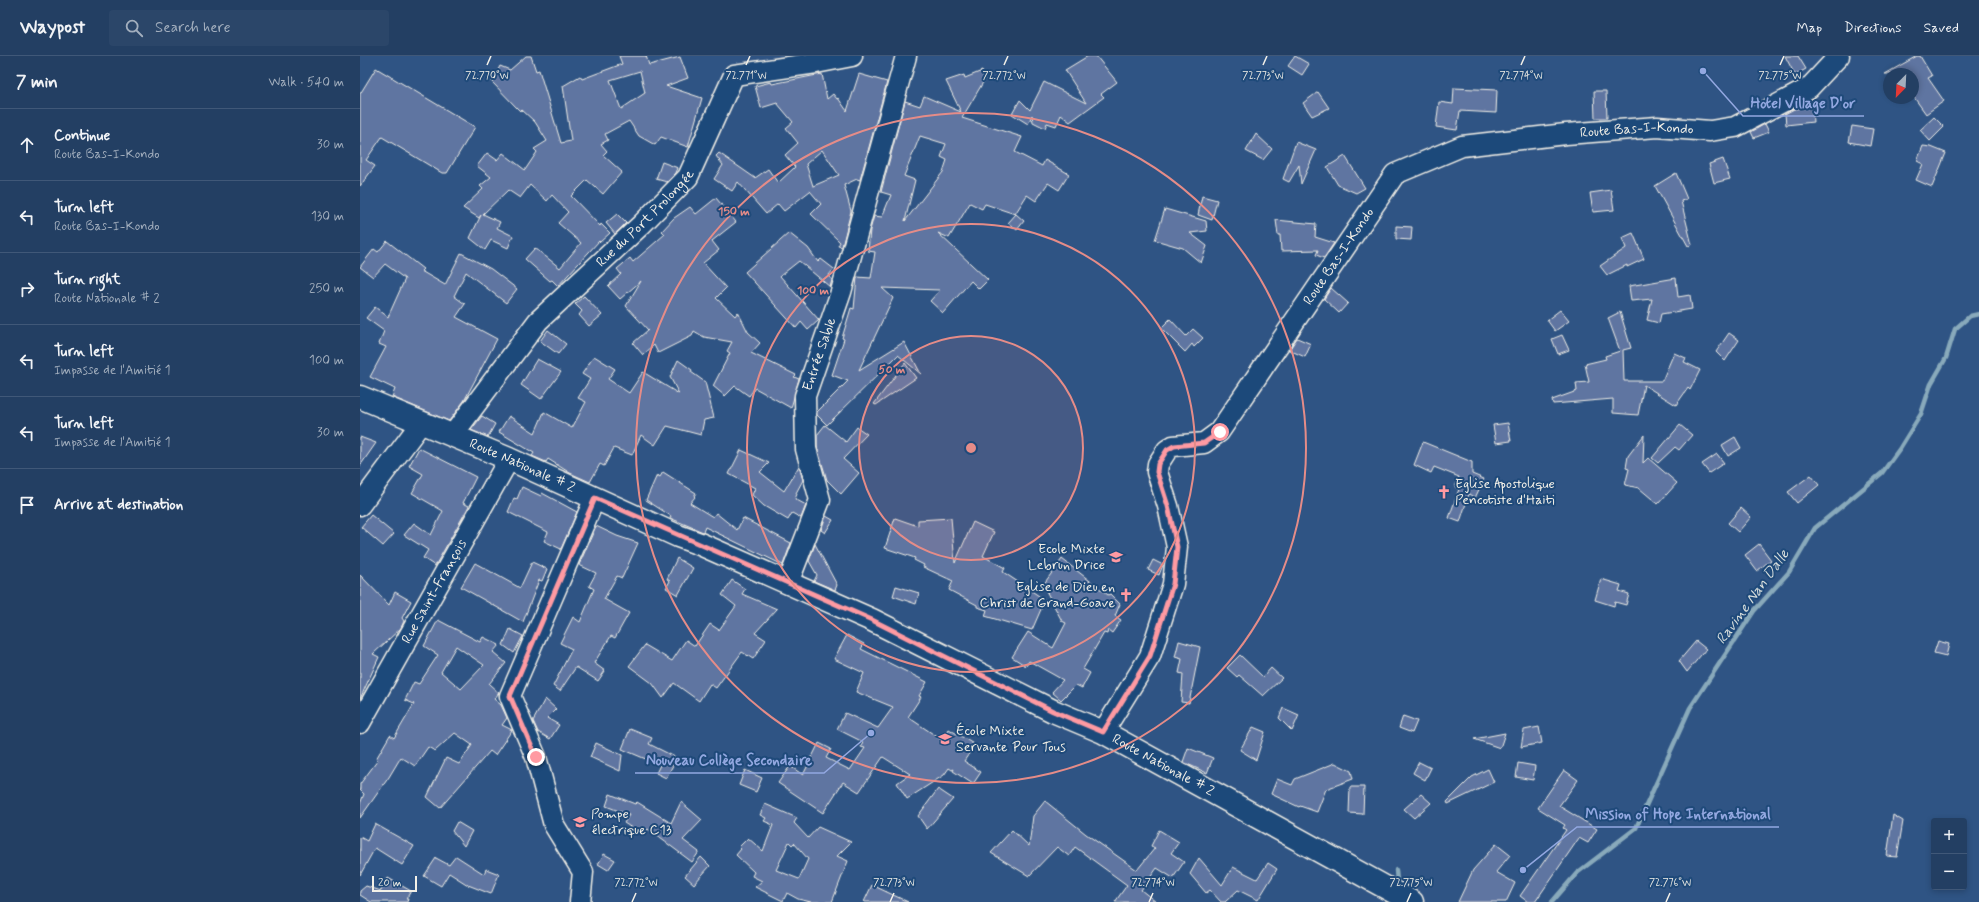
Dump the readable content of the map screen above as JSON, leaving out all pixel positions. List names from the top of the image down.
{
  "streets": {
    "main road": ["Route Nationale # 2"],
    "street": [
      "Route Bas-I-Kondo",
      "Rue du Port Prolongée",
      "Entrée Sable",
      "Rue Saint-François"
    ]
  },
  "crossings": [
    ["Route Bas-I-Kondo", "Route Nationale # 2"],
    ["Rue du Port Prolongée", "Route Nationale # 2"],
    ["Entrée Sable", "Route Nationale # 2"],
    ["Route Nationale # 2", "Rue Saint-François"]
  ],
  "water": ["Ravine Nan Dalle"],
  "places": {
    "other": ["Hotel Village D'or", "Nouveau Collège Secondaire", "Mission of Hope International"],
    "church": ["Eglise Apostolique Pencotiste d'Haiti", "Eglise de Dieu en Christ de Grand-Goave"],
    "school or university": ["Ecole Mixte Lebrun Drice", "École Mixte Servante Pour Tous", "Pompe électrique C13"]
  },
  "scale_bar": "20 m",
  "north": "bottom left",
  "page": {
    "header": "Waypost",
    "search": "Search here",
    "nav": ["Map", "Directions", "Saved"],
    "heading": ["7 min", "Walk · 540 m"],
    "list": [
      ["Continue", "Route Bas-I-Kondo", "30 m"],
      ["Turn left", "Route Bas-I-Kondo", "130 m"],
      ["Turn right", "Route Nationale # 2", "250 m"],
      ["Turn left", "Impasse de l'Amitié 1", "100 m"],
      ["Turn left", "Impasse de l'Amitié 1", "30 m"],
      "Arrive at destination"
    ],
    "map_buttons": ["+", "−"],
    "scale": "20 m"
  },
  "coordinates": [
    "72.771°W",
    "72.772°W",
    "72.773°W",
    "72.774°W",
    "72.775°W",
    "72.770°W",
    "72.776°W"
  ],
  "rings": ["150 m", "100 m", "50 m"]
}
